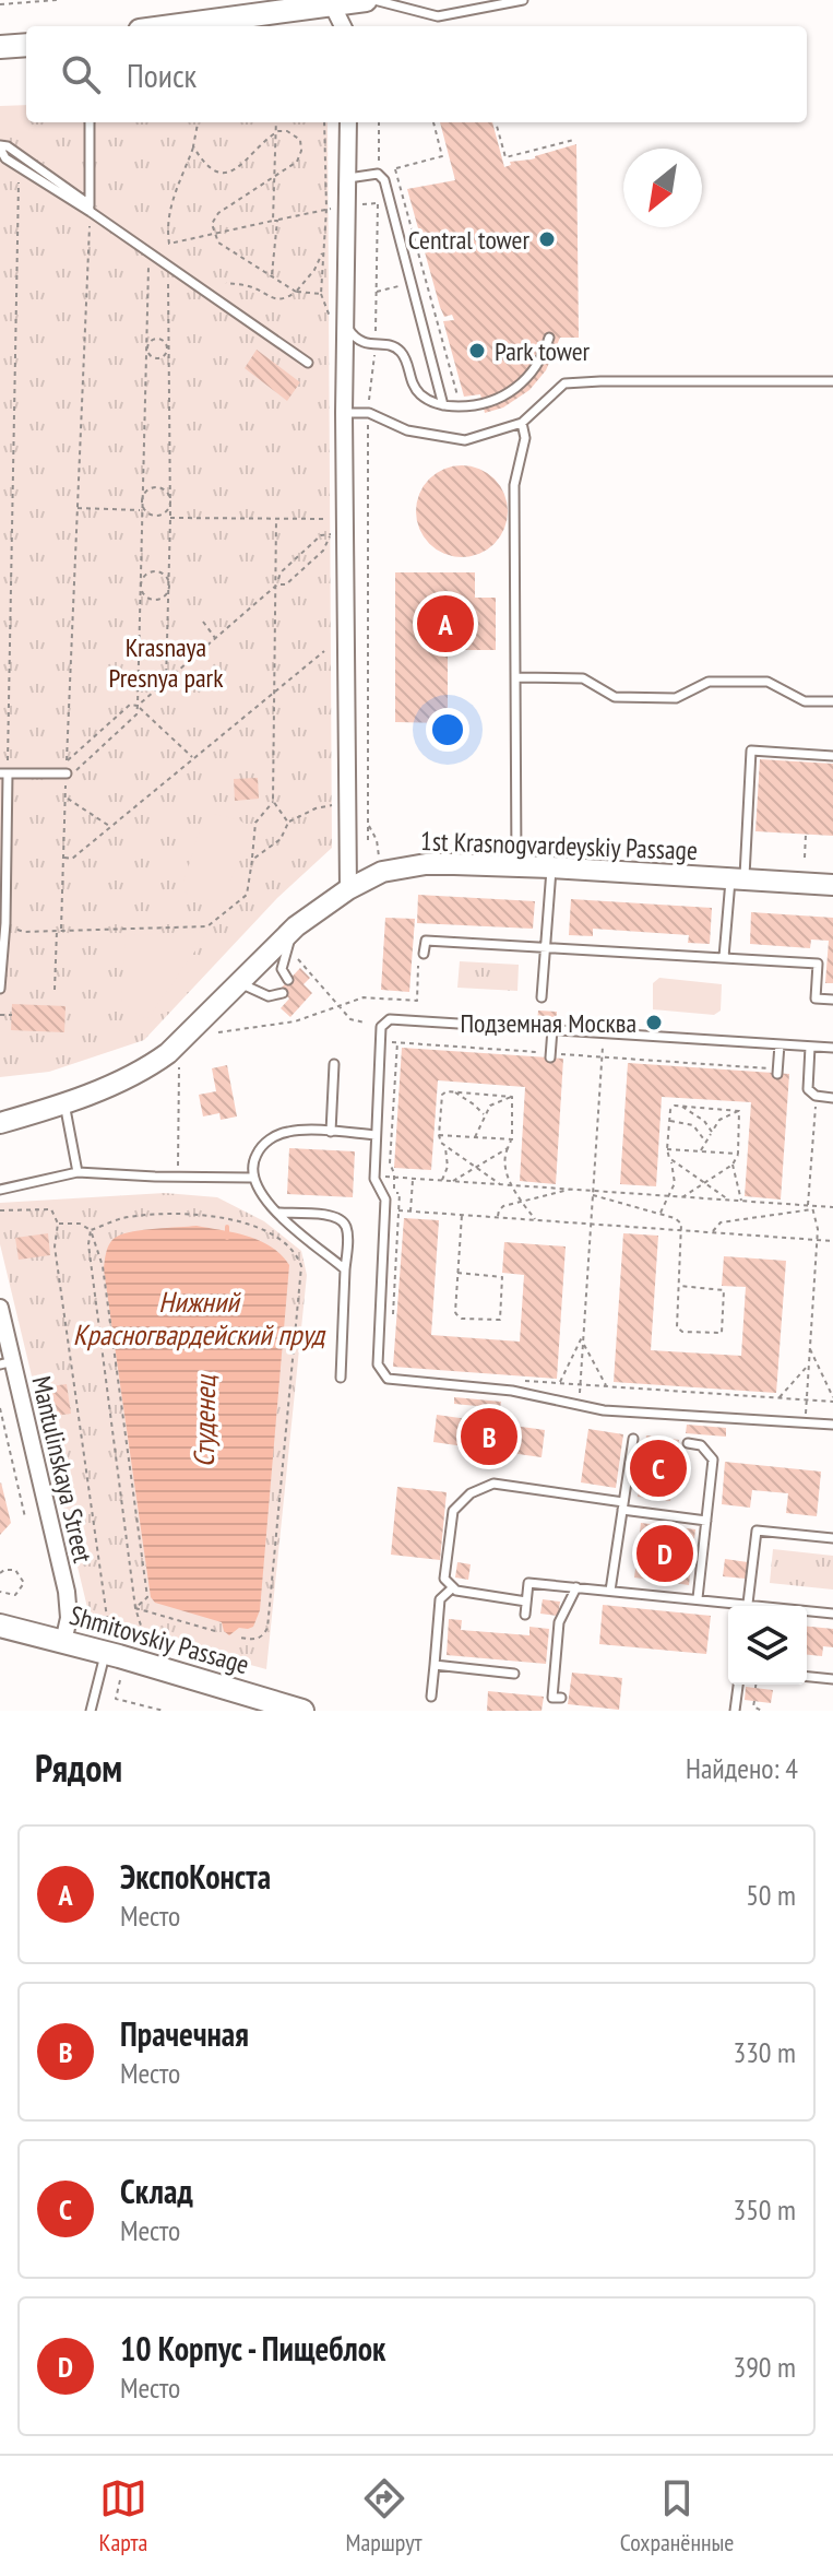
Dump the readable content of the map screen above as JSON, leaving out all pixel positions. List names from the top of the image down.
{
  "streets": {
    "main road": ["Shmitovskiy Passage"],
    "street": ["1st Krasnogvardeyskiy Passage", "Mantulinskaya Street"]
  },
  "crossings": [
    ["Mantulinskaya Street", "Shmitovskiy Passage"]
  ],
  "water": ["Нижний Красногвардейский пруд", "Студенец"],
  "parks": ["Krasnaya Presnya park"],
  "places": ["Central tower", "Park tower", "Подземная Москва"],
  "north": "bottom left",
  "page": {
    "search": "Поиск",
    "pins": [
      "A",
      "B",
      "C",
      "D"
    ],
    "heading": ["Рядом", "Найдено: 4"],
    "list": [
      {
        "mark": "A",
        "name": "ЭкспоКонста",
        "note": "Место",
        "value": "50 m"
      },
      {
        "mark": "B",
        "name": "Прачечная",
        "note": "Место",
        "value": "330 m"
      },
      {
        "mark": "C",
        "name": "Склад",
        "note": "Место",
        "value": "350 m"
      },
      {
        "mark": "D",
        "name": "10 Корпус - Пищеблок",
        "note": "Место",
        "value": "390 m"
      }
    ],
    "nav": ["Карта", "Маршрут", "Сохранённые"]
  }
}
